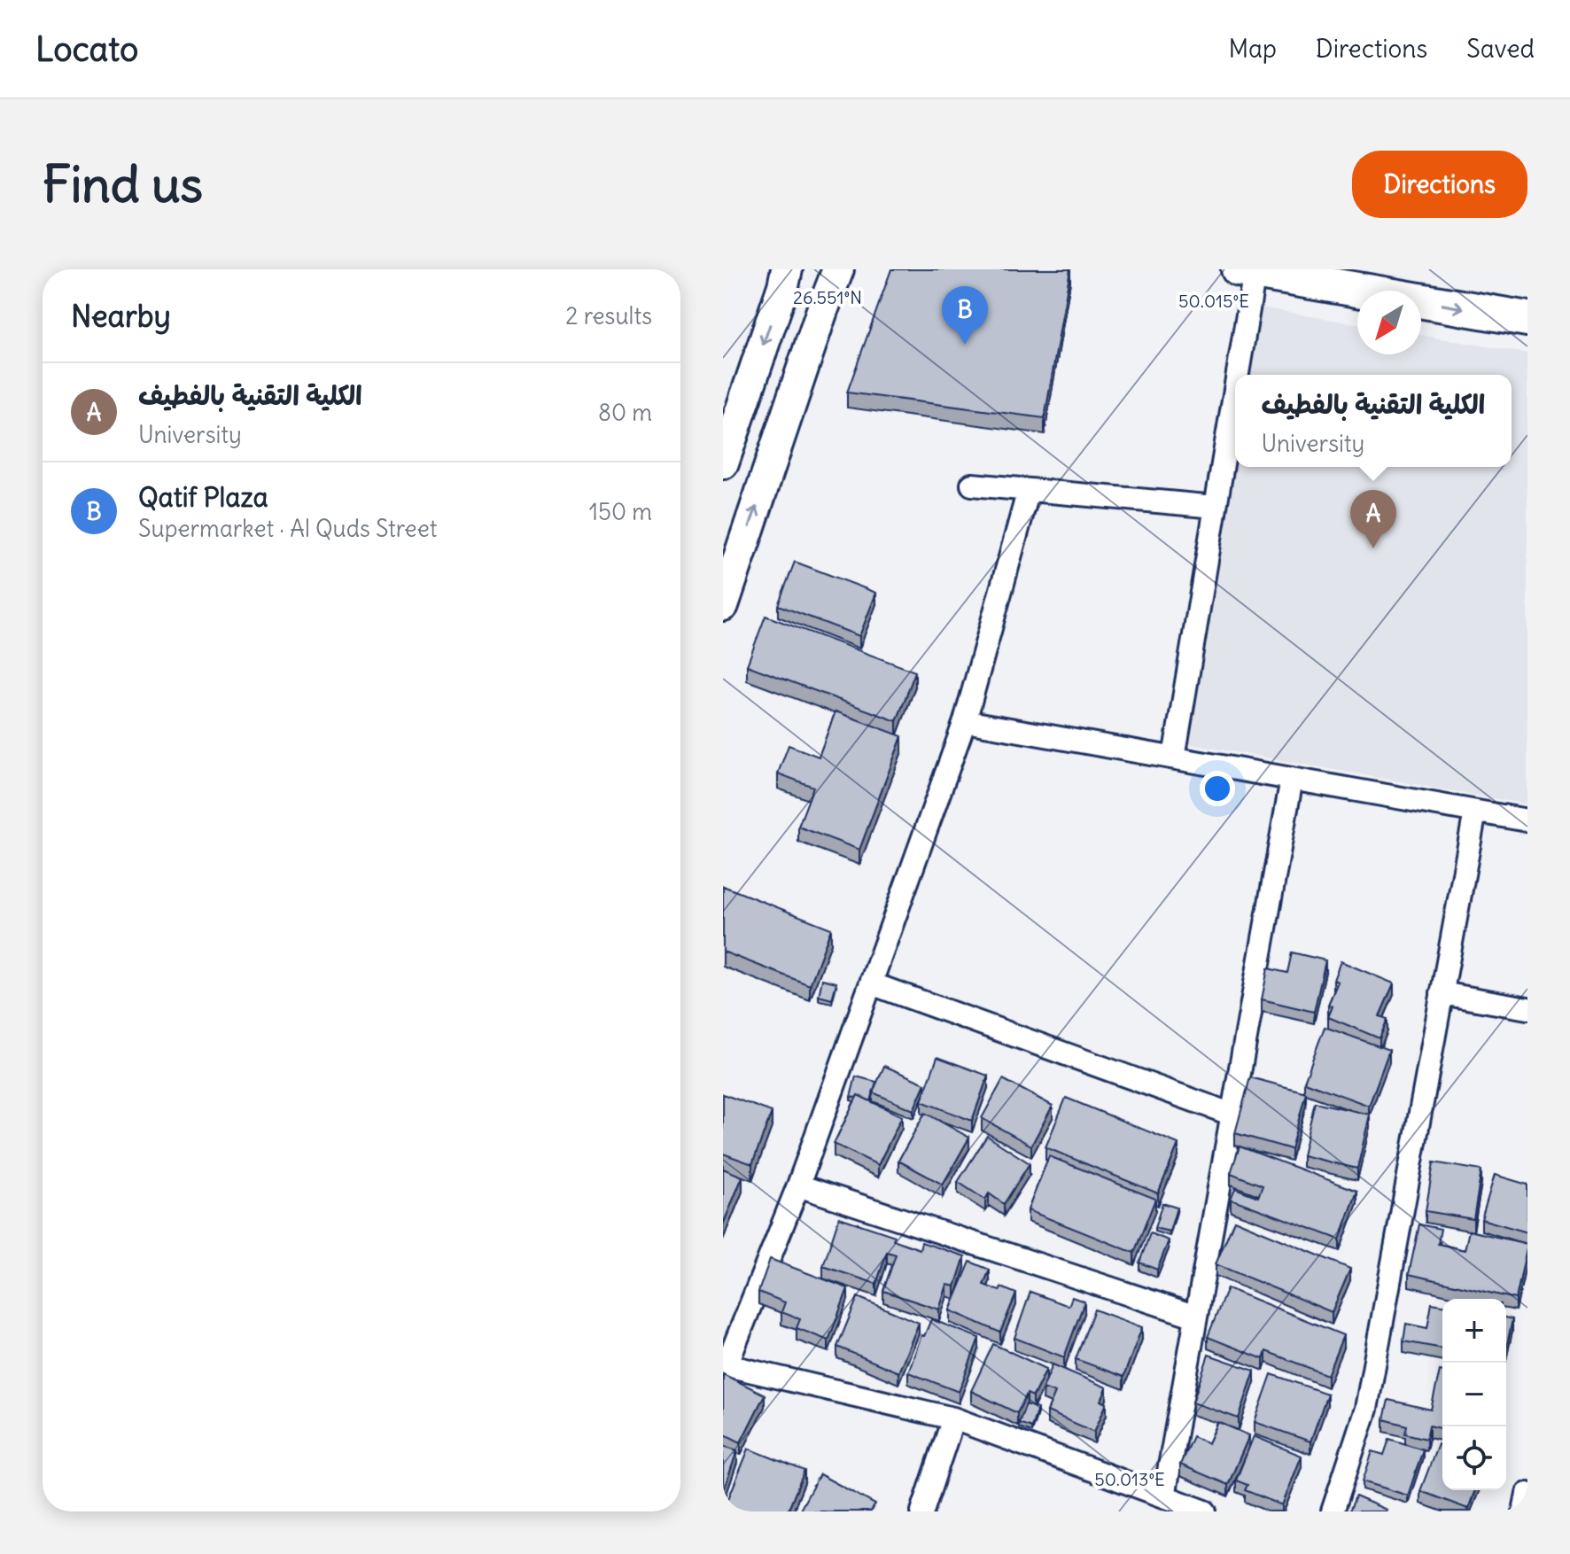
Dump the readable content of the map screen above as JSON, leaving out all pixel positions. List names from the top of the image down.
{
  "north": "bottom left",
  "page": {
    "header": "Locato",
    "nav": ["Map", "Directions", "Saved"],
    "buttons": "Directions",
    "title": "Find us",
    "heading": ["Nearby", "2 results"],
    "pins": ["B", "A"],
    "list": [
      {
        "mark": "A",
        "name": "الكلية التقنية بالفطيف",
        "note": "University",
        "value": "80 m"
      },
      {
        "mark": "B",
        "name": "Qatif Plaza",
        "note": "Supermarket · Al Quds Street",
        "value": "150 m"
      }
    ],
    "popup": ["الكلية التقنية بالفطيف", "University"],
    "map_buttons": ["+", "−"]
  },
  "coordinates": ["26.551°N", "50.015°E", "50.013°E"]
}
